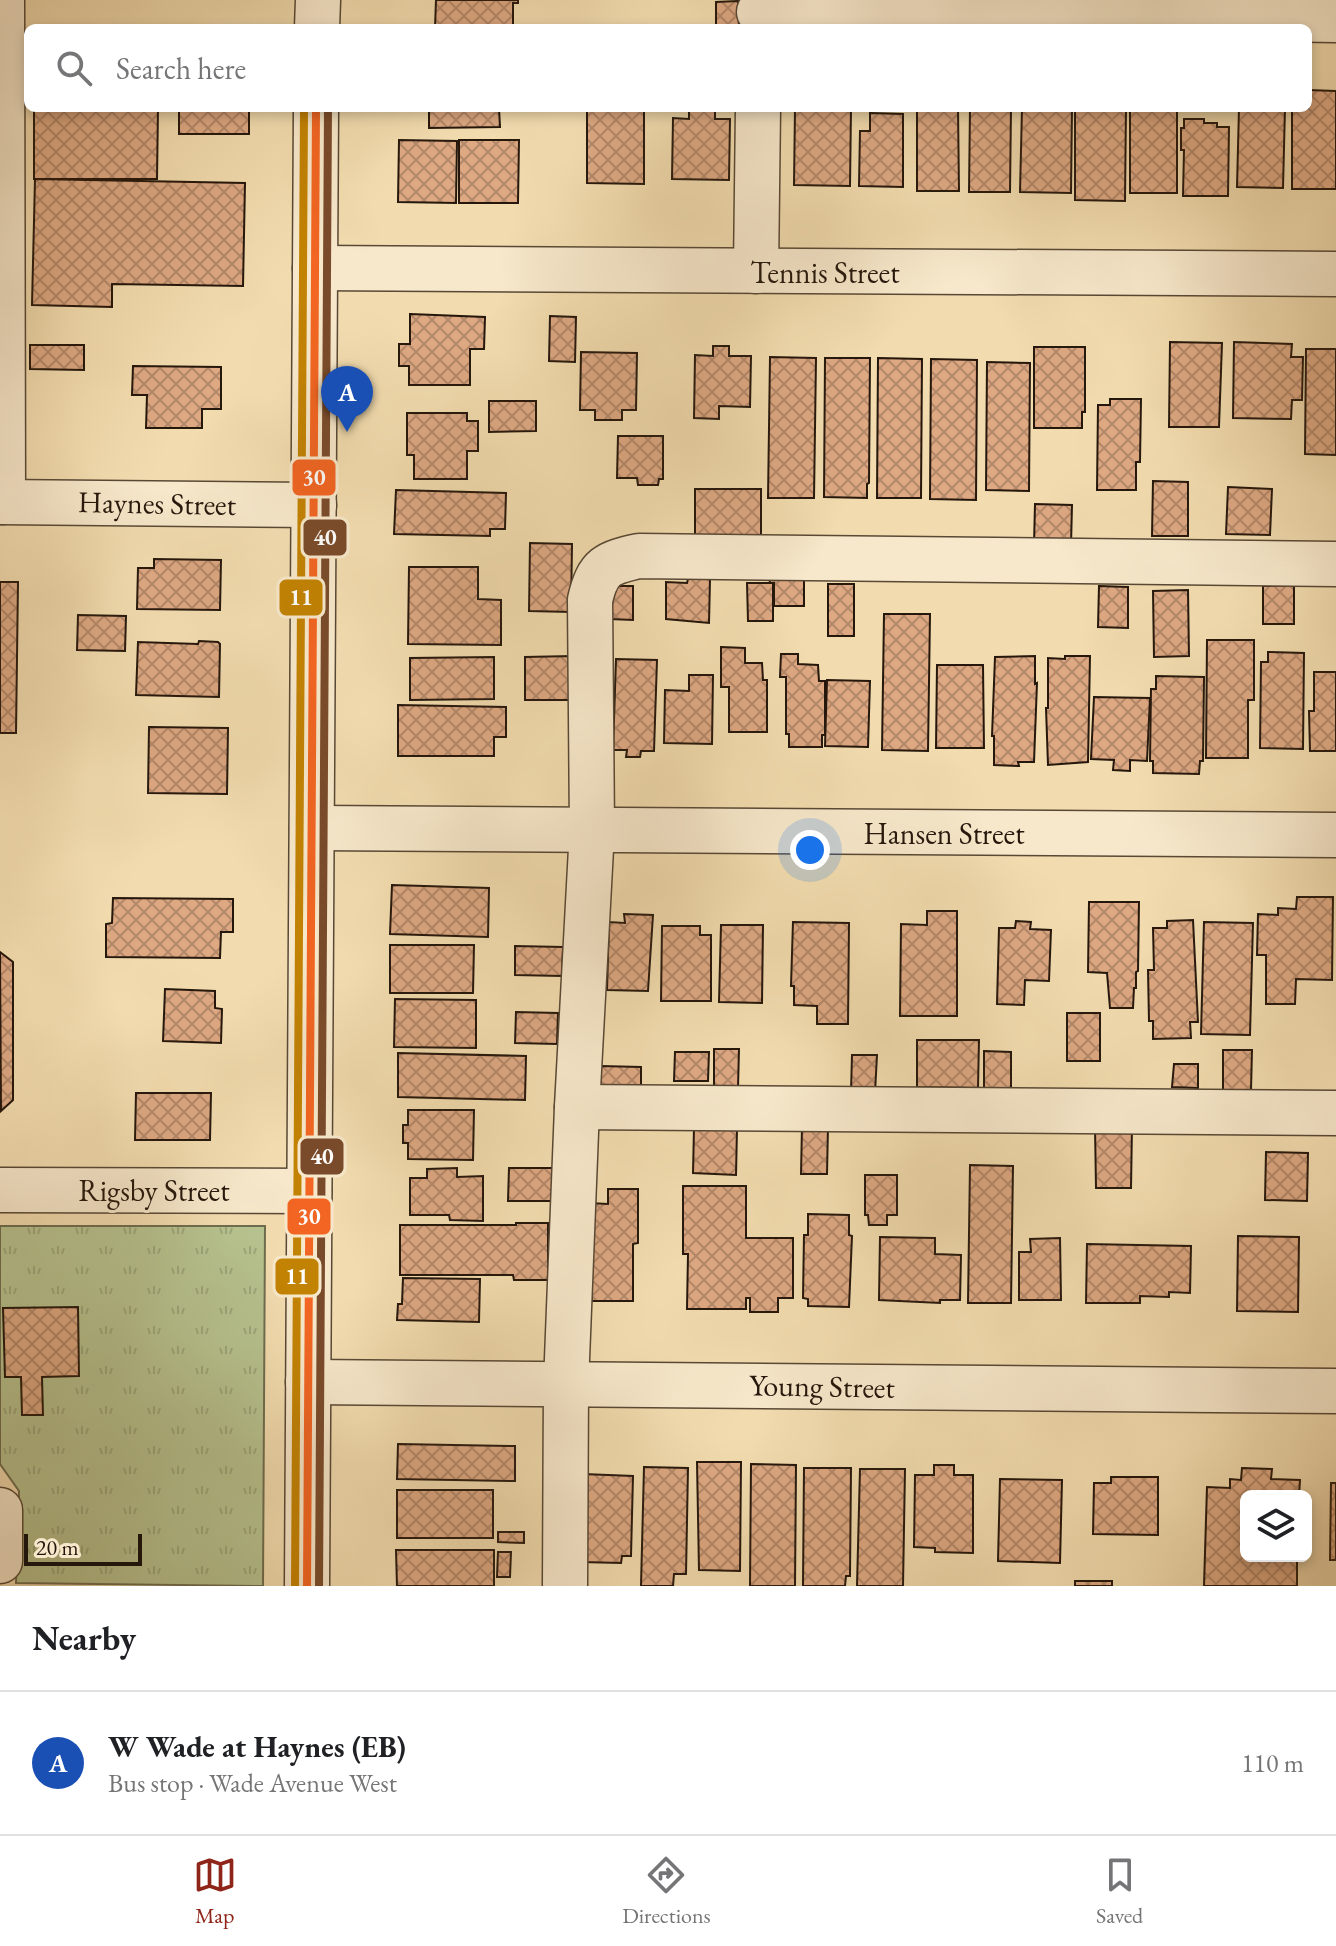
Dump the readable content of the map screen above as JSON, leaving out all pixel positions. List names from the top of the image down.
{
  "streets": {
    "street": [
      "Tennis Street",
      "Haynes Street",
      "Hansen Street",
      "Rigsby Street",
      "Young Street"
    ]
  },
  "lines": ["transit line 30", "transit line 40", "transit line 11"],
  "scale_bar": "20 m",
  "page": {
    "search": "Search here",
    "pins": "A",
    "scale": "20 m",
    "heading": "Nearby",
    "list": [
      {
        "mark": "A",
        "name": "W Wade at Haynes (EB)",
        "note": "Bus stop · Wade Avenue West",
        "value": "110 m"
      }
    ],
    "nav": ["Map", "Directions", "Saved"]
  }
}
